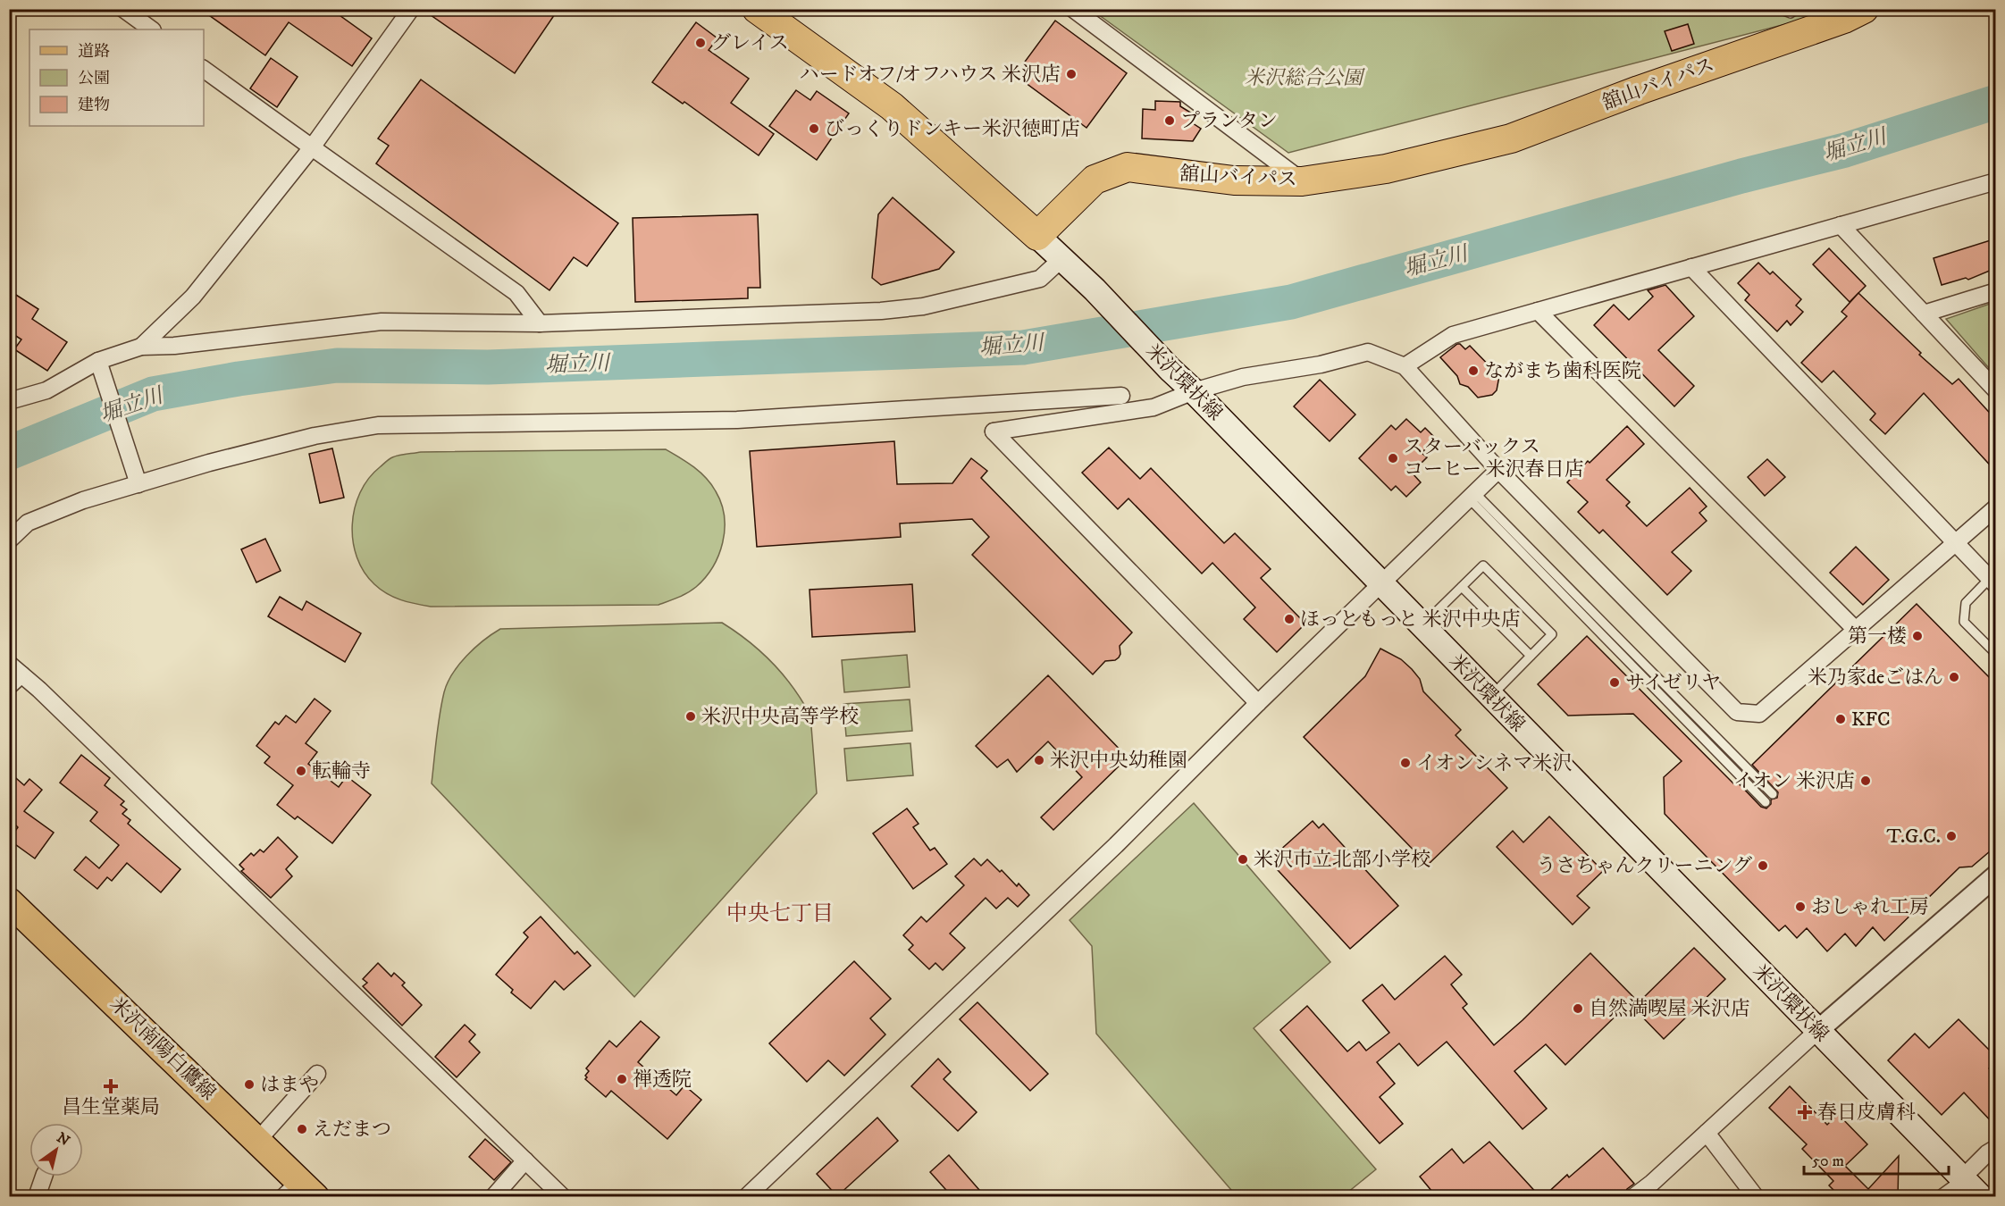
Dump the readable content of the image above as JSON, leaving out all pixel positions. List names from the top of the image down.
{
  "streets": {
    "highway": ["舘山バイパス"],
    "main road": ["米沢環状線", "米沢南陽白鷹線"]
  },
  "crossings": [
    ["舘山バイパス", "米沢環状線"]
  ],
  "districts": ["中央七丁目"],
  "water": ["堀立川"],
  "parks": ["米沢総合公園"],
  "places": {
    "other": [
      "グレイス",
      "ハードオフ/オフハウス 米沢店",
      "プランタン",
      "びっくりドンキー米沢徳町店",
      "ながまち歯科医院",
      "スターバックス コーヒー 米沢春日店",
      "ほっともっと 米沢中央店",
      "第一楼",
      "米乃家deごはん",
      "サイゼリヤ",
      "米沢中央高等学校",
      "KFC",
      "米沢中央幼稚園",
      "イオンシネマ米沢",
      "転輪寺",
      "イオン 米沢店",
      "T.G.C.",
      "米沢市立北部小学校",
      "うさちゃんクリーニング",
      "おしゃれ工房",
      "自然満喫屋 米沢店",
      "禅透院",
      "はまや",
      "えだまつ"
    ],
    "health": ["昌生堂薬局", "春日皮膚科"]
  },
  "legend": ["道路", "公園", "建物"],
  "scale_bar": "50 m",
  "north": "top right"
}
